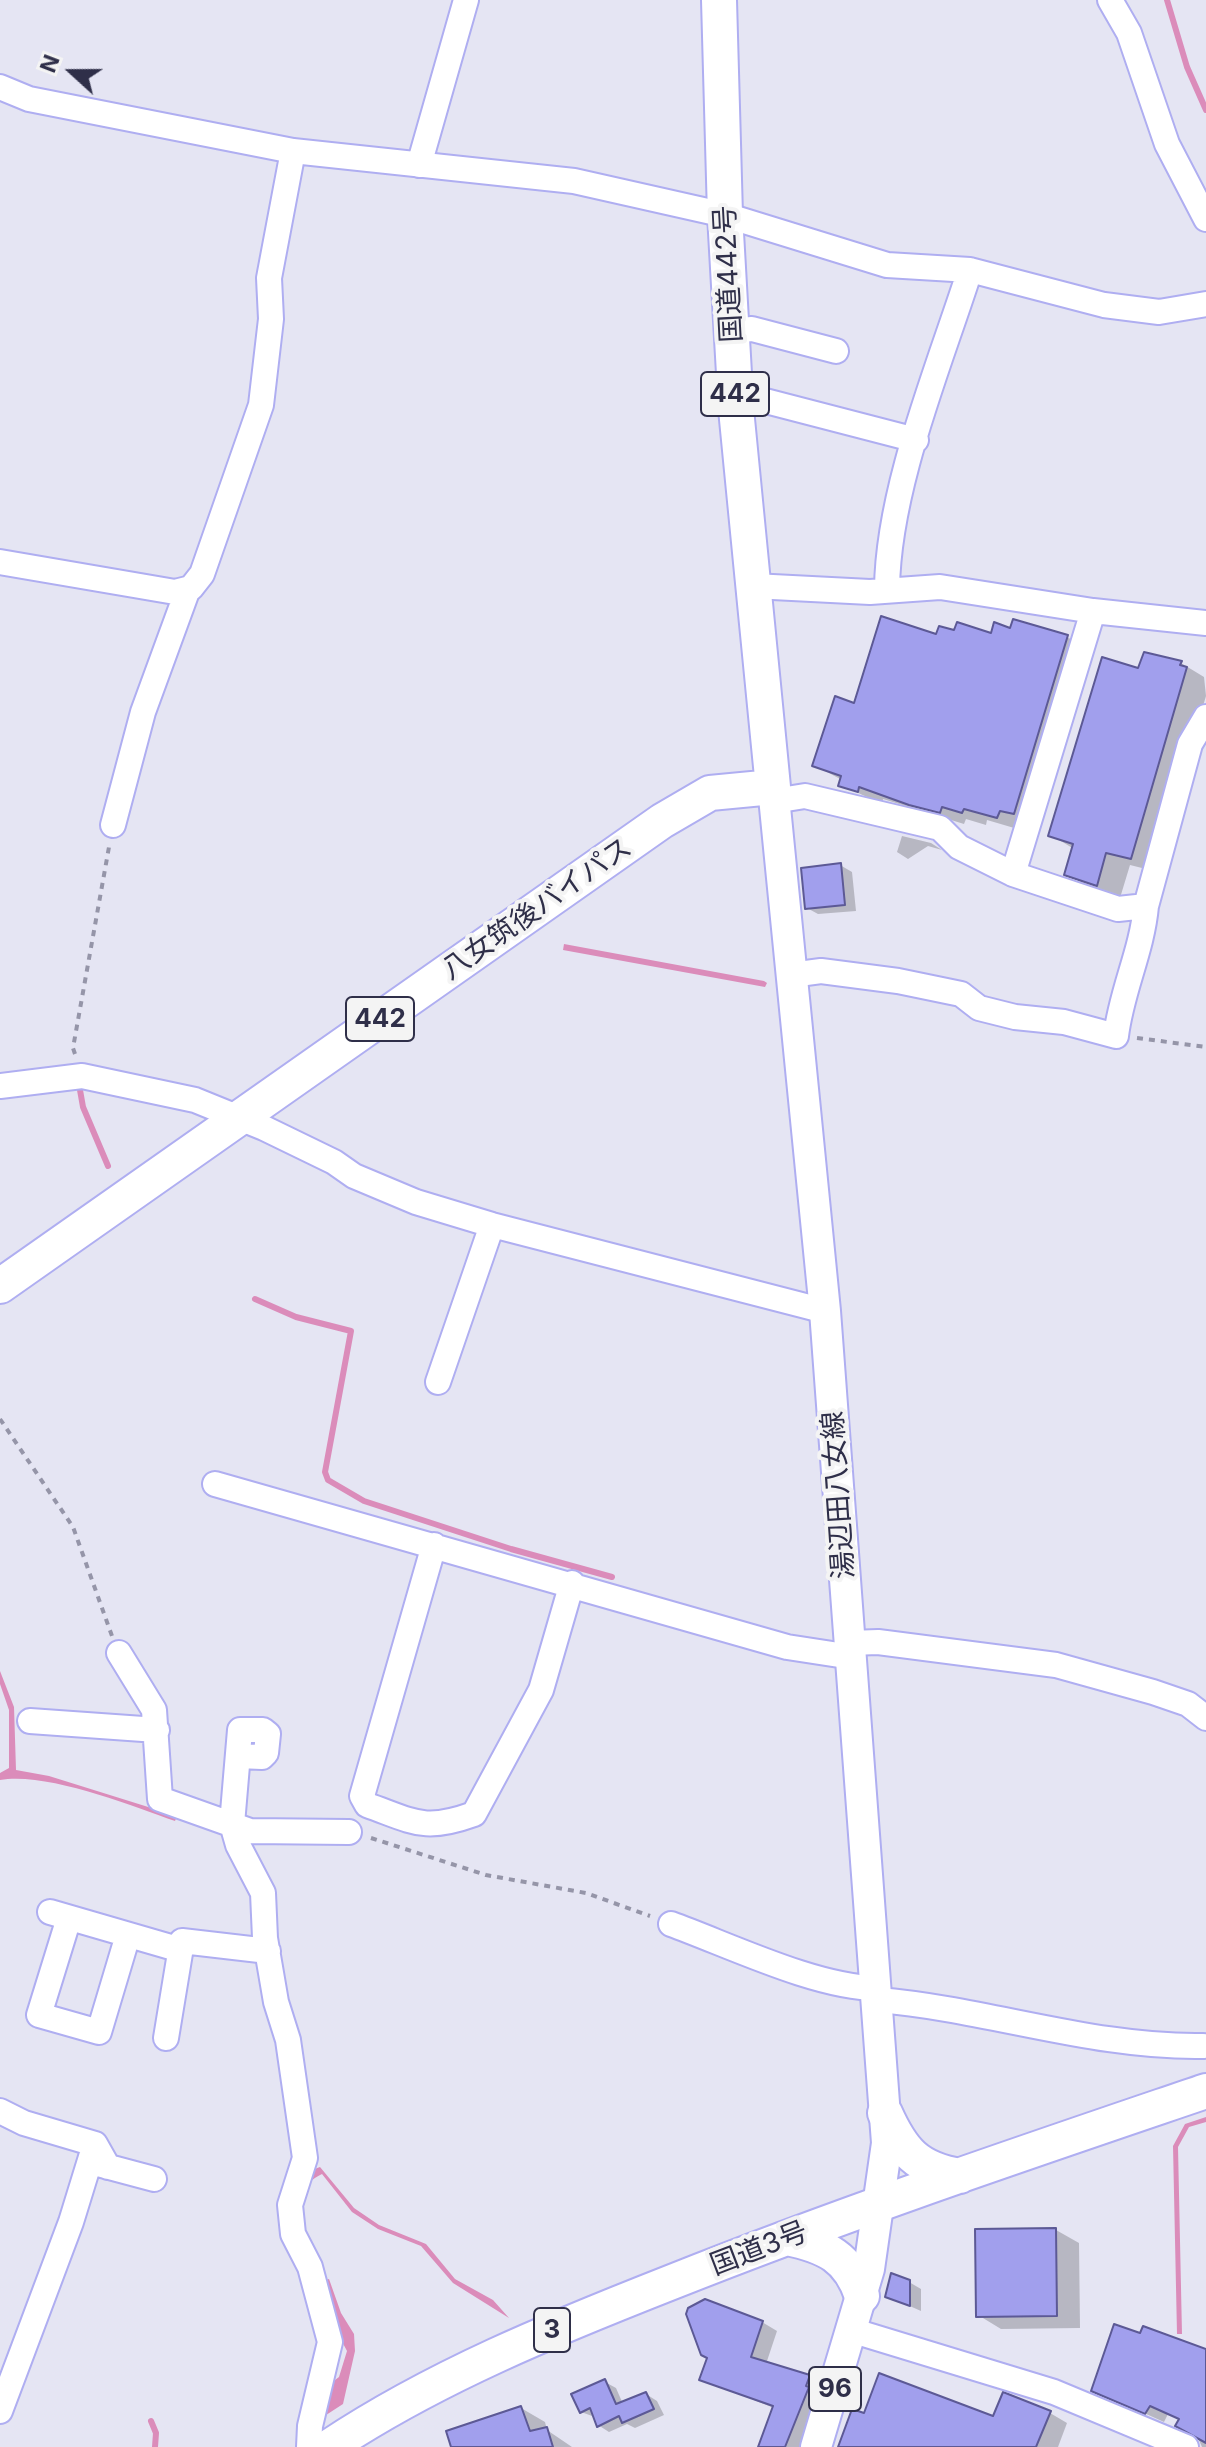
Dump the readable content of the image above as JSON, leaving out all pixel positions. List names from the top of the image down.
{
  "streets": {
    "highway": [
      "国道442号",
      "442",
      "八女筑後バイパス",
      "国道3号",
      "3"
    ],
    "main road": ["湯辺田八女線", "96"]
  },
  "crossings": [
    ["国道442号", "八女筑後バイパス"],
    ["国道442号", "湯辺田八女線"],
    ["八女筑後バイパス", "湯辺田八女線"],
    ["湯辺田八女線", "国道3号"],
    ["湯辺田八女線", "96"],
    ["国道3号", "96"]
  ],
  "north": "left"
}
